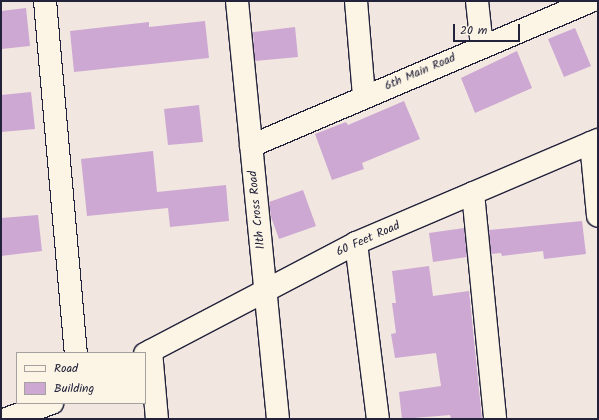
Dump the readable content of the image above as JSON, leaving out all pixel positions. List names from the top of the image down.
{
  "streets": {
    "street": ["6th Main Road", "11th Cross Road", "60 Feet Road"]
  },
  "crossings": [
    ["6th Main Road", "11th Cross Road"],
    ["11th Cross Road", "60 Feet Road"]
  ],
  "legend": ["Road", "Building"],
  "scale_bar": "20 m"
}
